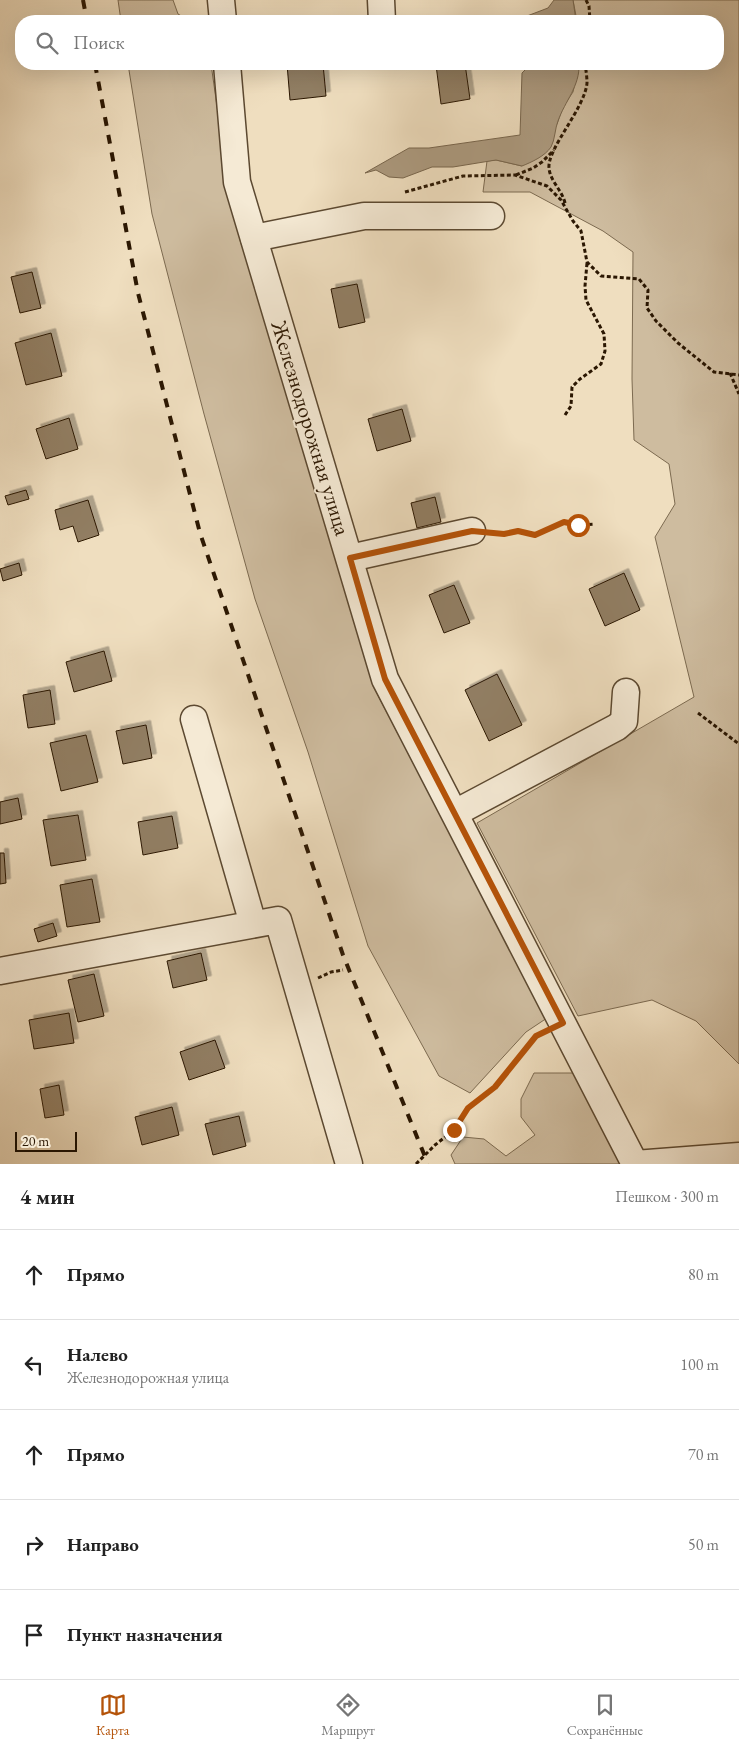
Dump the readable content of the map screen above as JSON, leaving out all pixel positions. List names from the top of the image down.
{
  "streets": {
    "street": ["Железнодорожная улица"]
  },
  "scale_bar": "20 m",
  "page": {
    "search": "Поиск",
    "scale": "20 m",
    "heading": ["4 мин", "Пешком · 300 m"],
    "list": [
      ["Прямо", "80 m"],
      ["Налево", "Железнодорожная улица", "100 m"],
      ["Прямо", "70 m"],
      ["Направо", "50 m"],
      "Пункт назначения"
    ],
    "nav": ["Карта", "Маршрут", "Сохранённые"]
  }
}
